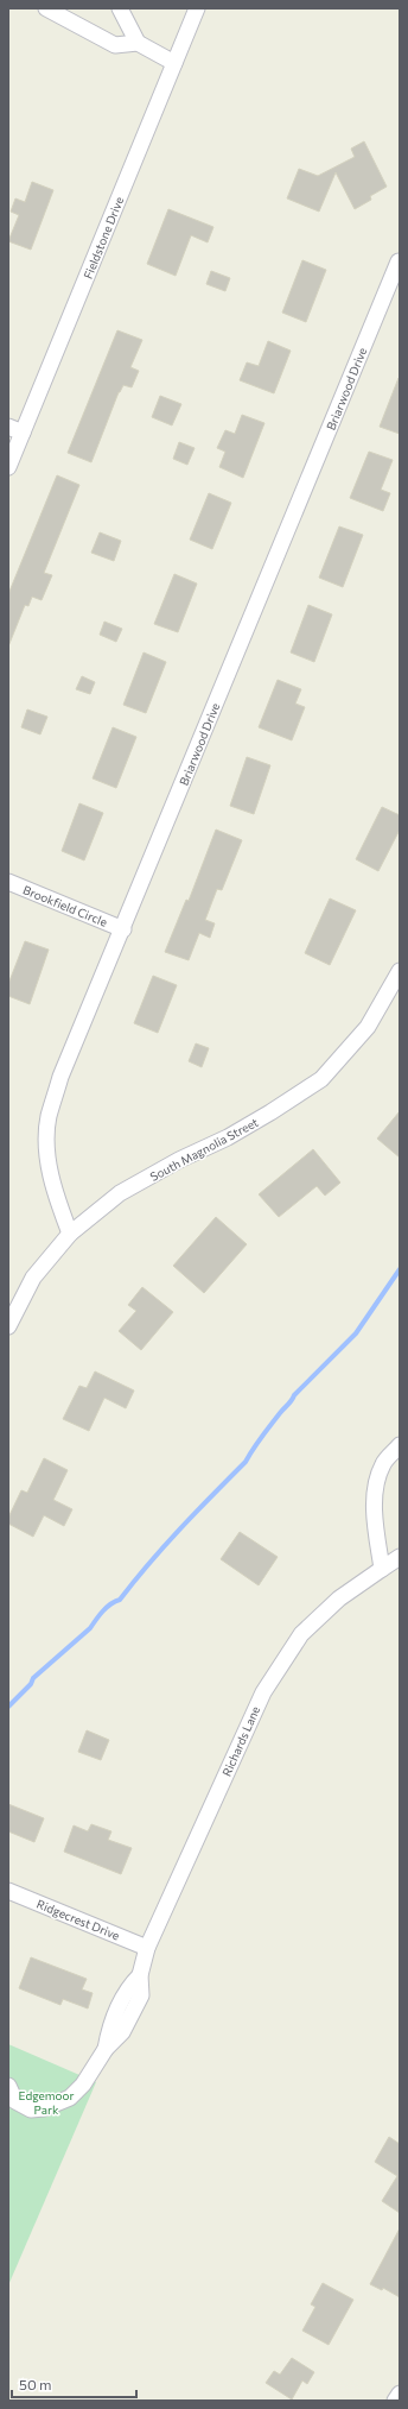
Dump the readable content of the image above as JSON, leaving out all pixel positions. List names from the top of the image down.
{
  "streets": {
    "street": [
      "Fieldstone Drive",
      "Briarwood Drive",
      "Brookfield Circle",
      "South Magnolia Street",
      "Richards Lane",
      "Ridgecrest Drive"
    ]
  },
  "crossings": [
    ["Briarwood Drive", "Brookfield Circle"],
    ["Briarwood Drive", "South Magnolia Street"],
    ["Richards Lane", "Ridgecrest Drive"]
  ],
  "parks": ["Edgemoor Park"],
  "scale_bar": "50 m"
}
